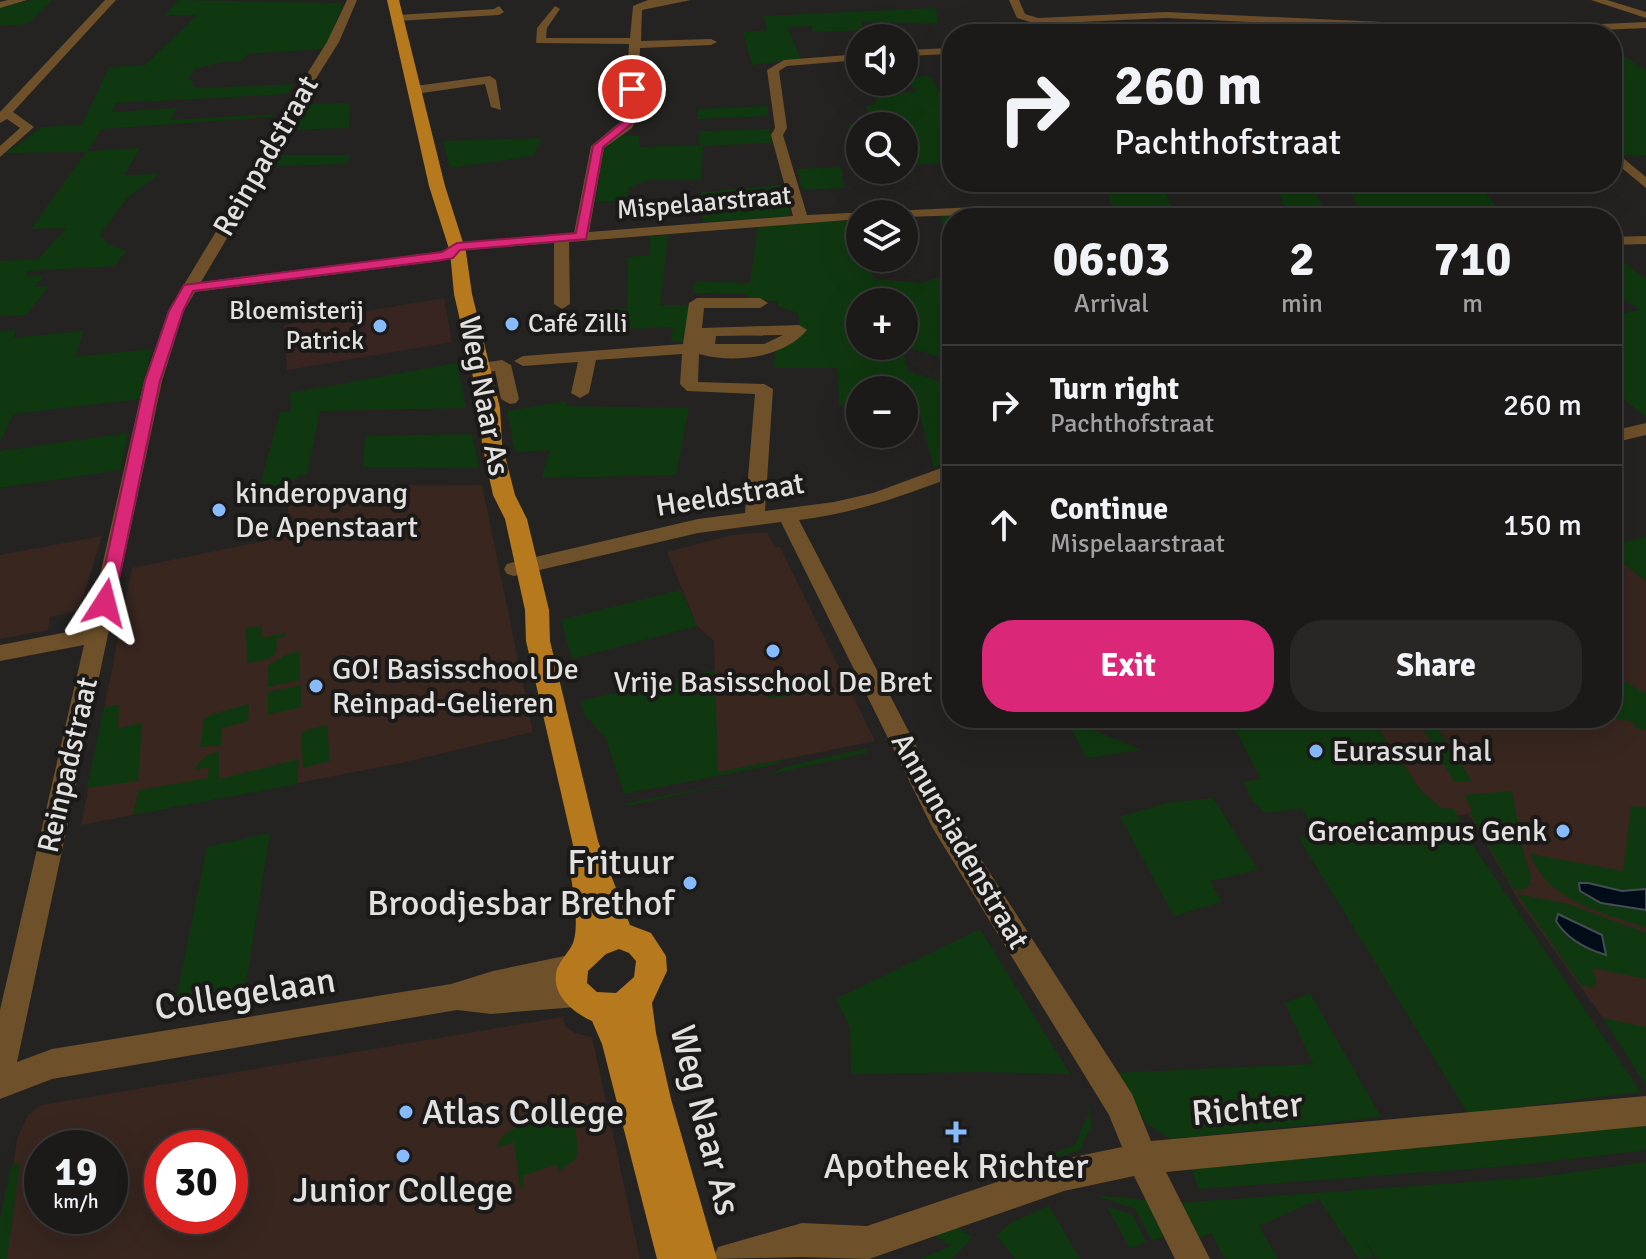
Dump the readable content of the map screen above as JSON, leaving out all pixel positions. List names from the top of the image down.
{
  "streets": {
    "main road": ["Weg Naar As"],
    "street": [
      "Reinpadstraat",
      "Mispelaarstraat",
      "Heeldstraat",
      "Annunciadenstraat",
      "Collegelaan",
      "Richter"
    ]
  },
  "crossings": [
    ["Reinpadstraat", "Mispelaarstraat"],
    ["Reinpadstraat", "Collegelaan"],
    ["Mispelaarstraat", "Weg Naar As"],
    ["Weg Naar As", "Heeldstraat"],
    ["Weg Naar As", "Collegelaan"],
    ["Heeldstraat", "Annunciadenstraat"],
    ["Annunciadenstraat", "Richter"]
  ],
  "places": {
    "other": [
      "Café Zilli",
      "Bloemisterij Patrick",
      "kinderopvang De Apenstaart",
      "Vrije Basisschool De Bret",
      "GO! Basisschool De Reinpad-Gelieren",
      "Eurassur hal",
      "Groeicampus Genk",
      "Frituur Broodjesbar Brethof",
      "Atlas College",
      "Junior College"
    ],
    "health": ["Apotheek Richter"]
  },
  "page": {
    "map_buttons": ["+", "−"],
    "turn": ["260 m", "Pachthofstraat"],
    "eta": [
      "06:03",
      "Arrival",
      "2",
      "min",
      "710",
      "m"
    ],
    "list": [
      {
        "name": "Turn right",
        "note": "Pachthofstraat",
        "value": "260 m"
      },
      {
        "name": "Continue",
        "note": "Mispelaarstraat",
        "value": "150 m"
      }
    ],
    "buttons": ["Exit", "Share"],
    "speed": "19 km/h",
    "limit": "30"
  }
}
